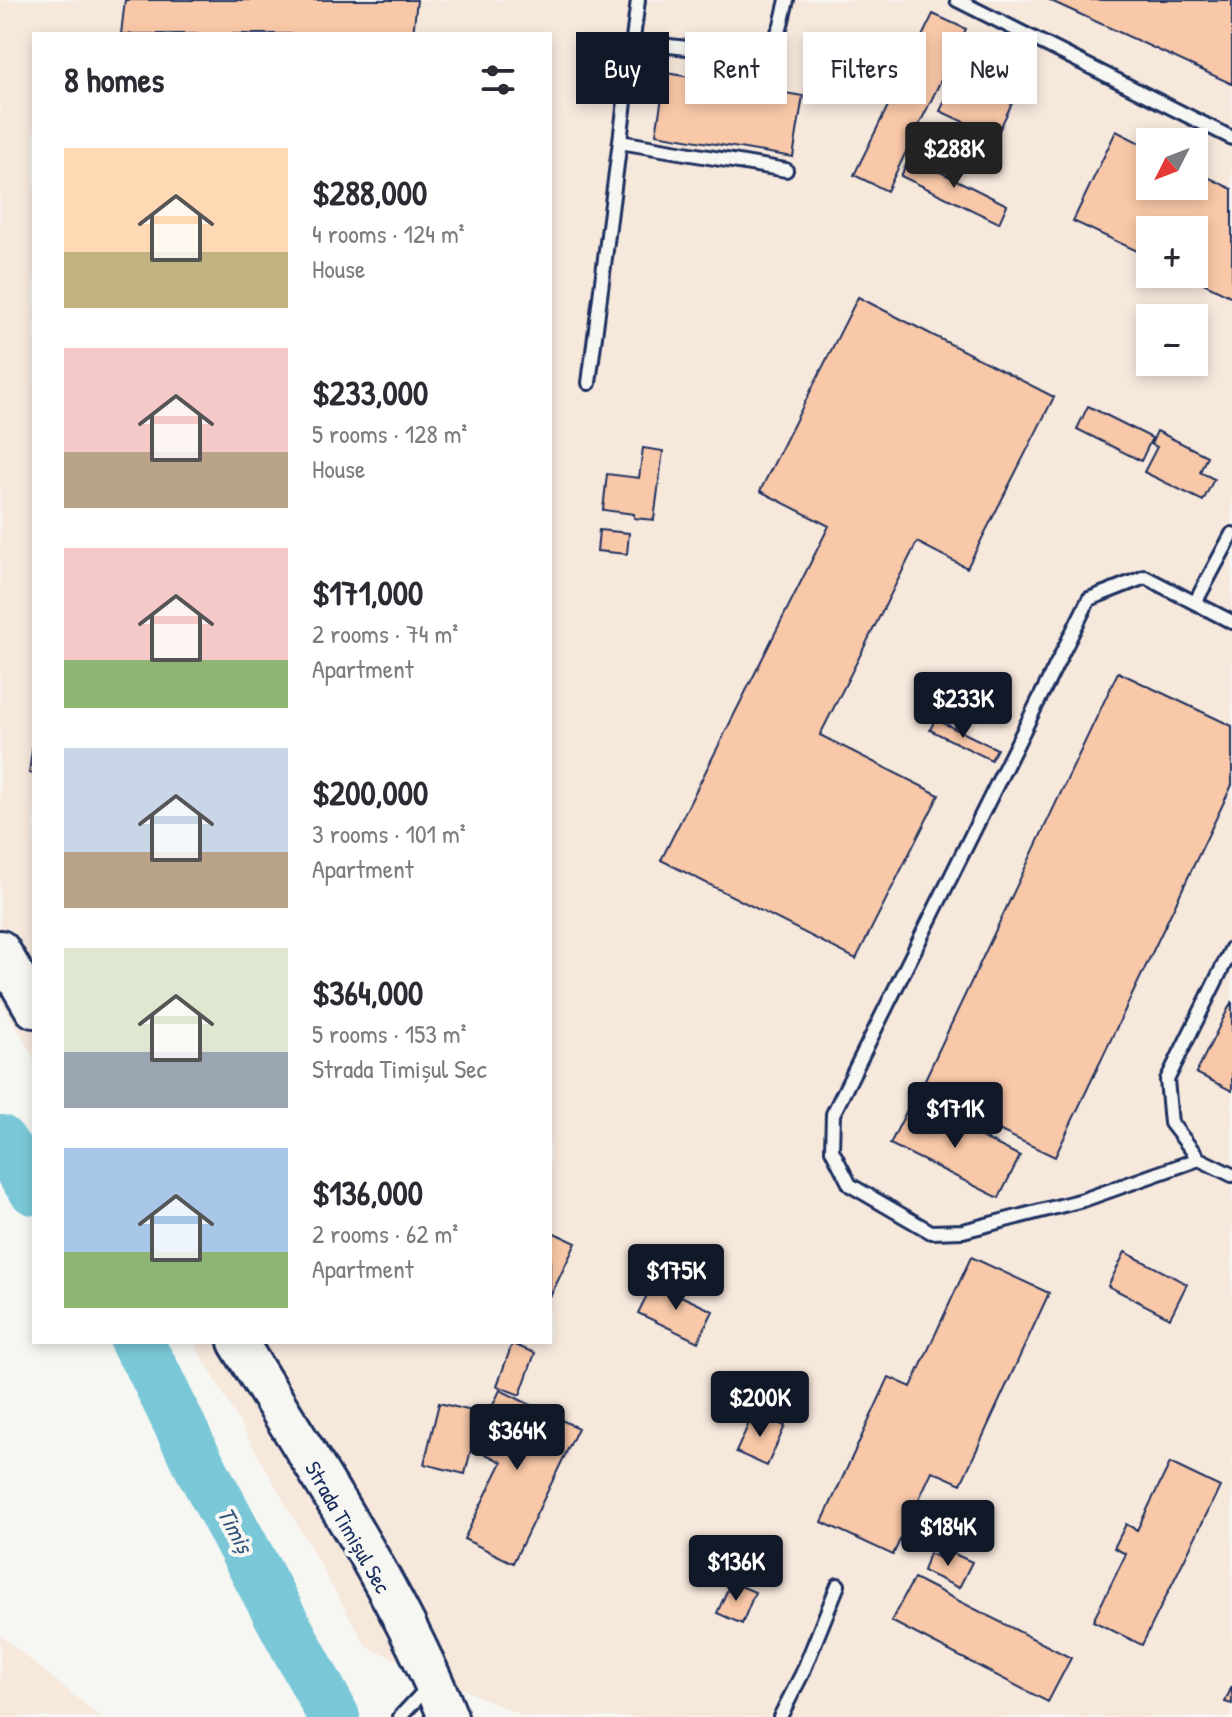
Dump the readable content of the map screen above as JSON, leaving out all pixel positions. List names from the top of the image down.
{
  "streets": {
    "main road": ["Strada Timișul Sec"]
  },
  "water": ["Timiș"],
  "north": "bottom left",
  "page": {
    "chip": [
      "Buy",
      "Rent",
      "Filters",
      "New"
    ],
    "heading": "8 homes",
    "price": [
      "$288K",
      "$233K",
      "$171K",
      "$175K",
      "$200K",
      "$364K",
      "$184K",
      "$136K"
    ],
    "map_buttons": ["+", "−"],
    "list": [
      {
        "name": "$288,000",
        "note": "4 rooms · 124 m² · House"
      },
      {
        "name": "$233,000",
        "note": "5 rooms · 128 m² · House"
      },
      {
        "name": "$171,000",
        "note": "2 rooms · 74 m² · Apartment"
      },
      {
        "name": "$200,000",
        "note": "3 rooms · 101 m² · Apartment"
      },
      {
        "name": "$364,000",
        "note": "5 rooms · 153 m² · Strada Timișul Sec"
      },
      {
        "name": "$136,000",
        "note": "2 rooms · 62 m² · Apartment"
      }
    ]
  }
}
